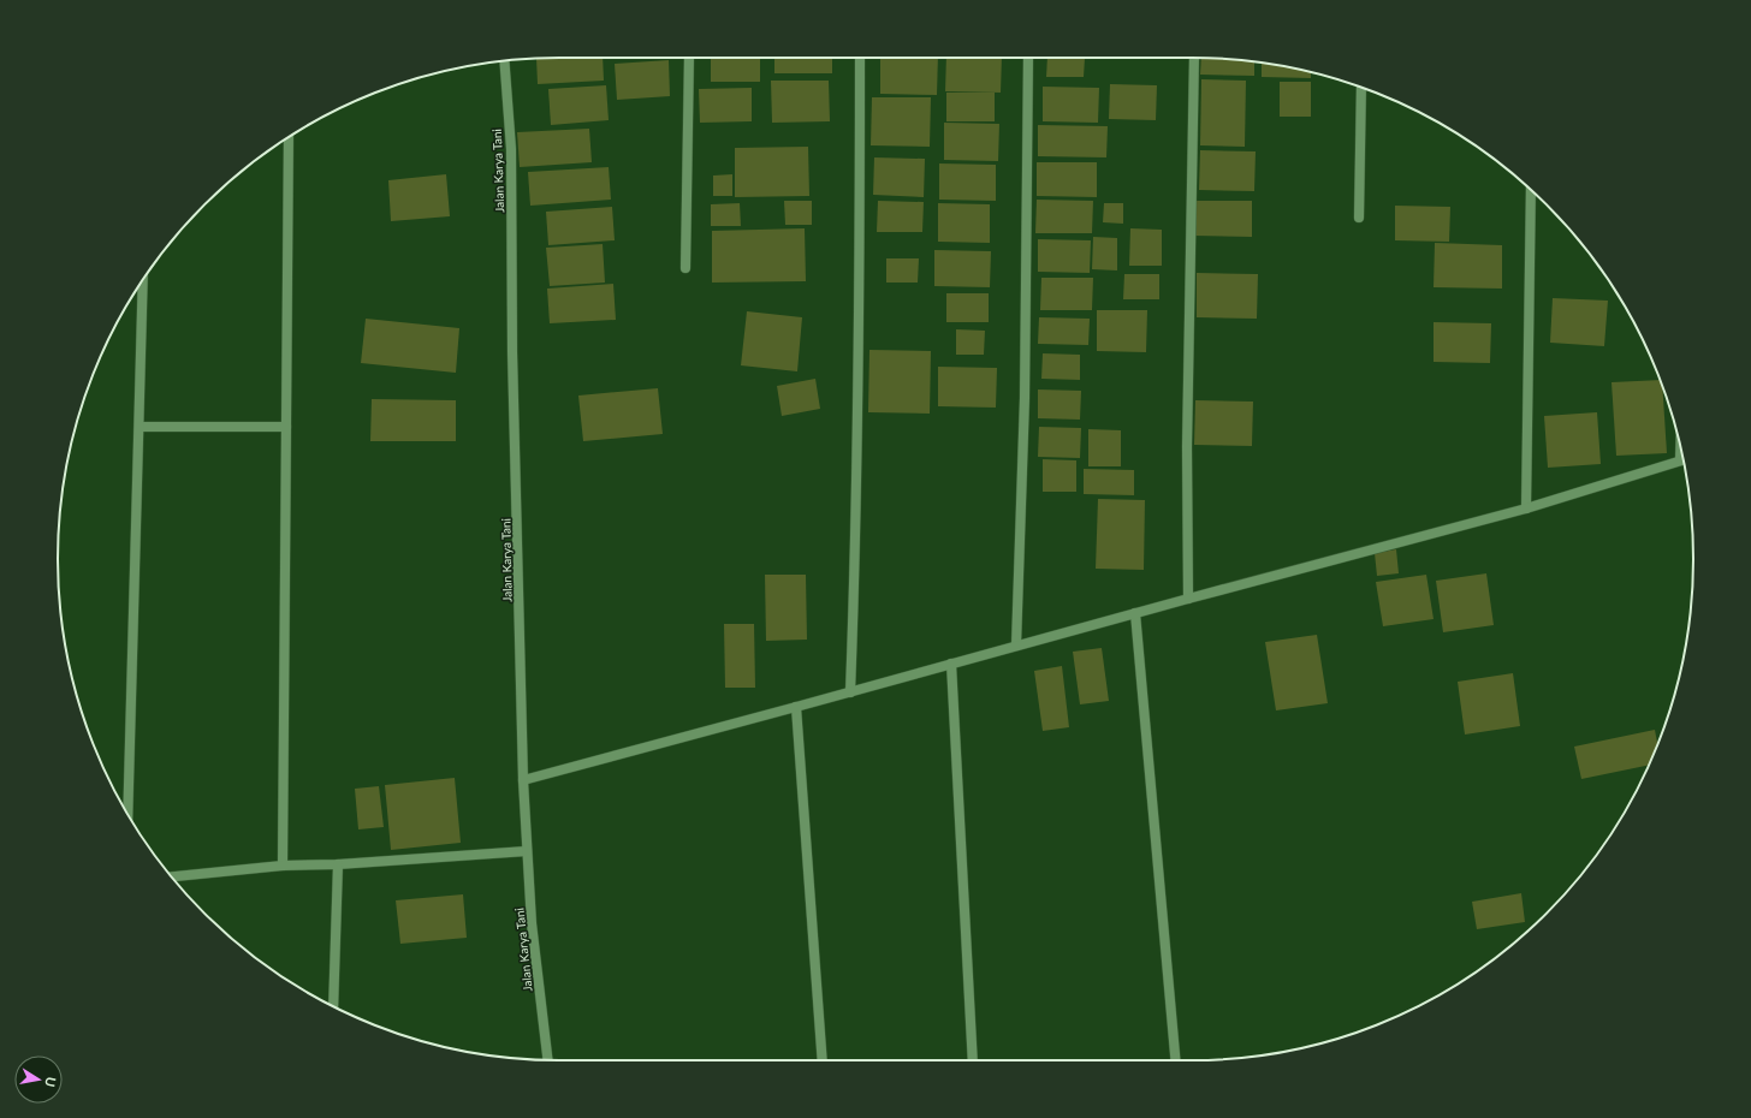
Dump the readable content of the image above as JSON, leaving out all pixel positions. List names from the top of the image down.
{
  "streets": {
    "street": ["Jalan Karya Tani"]
  },
  "north": "right"
}
